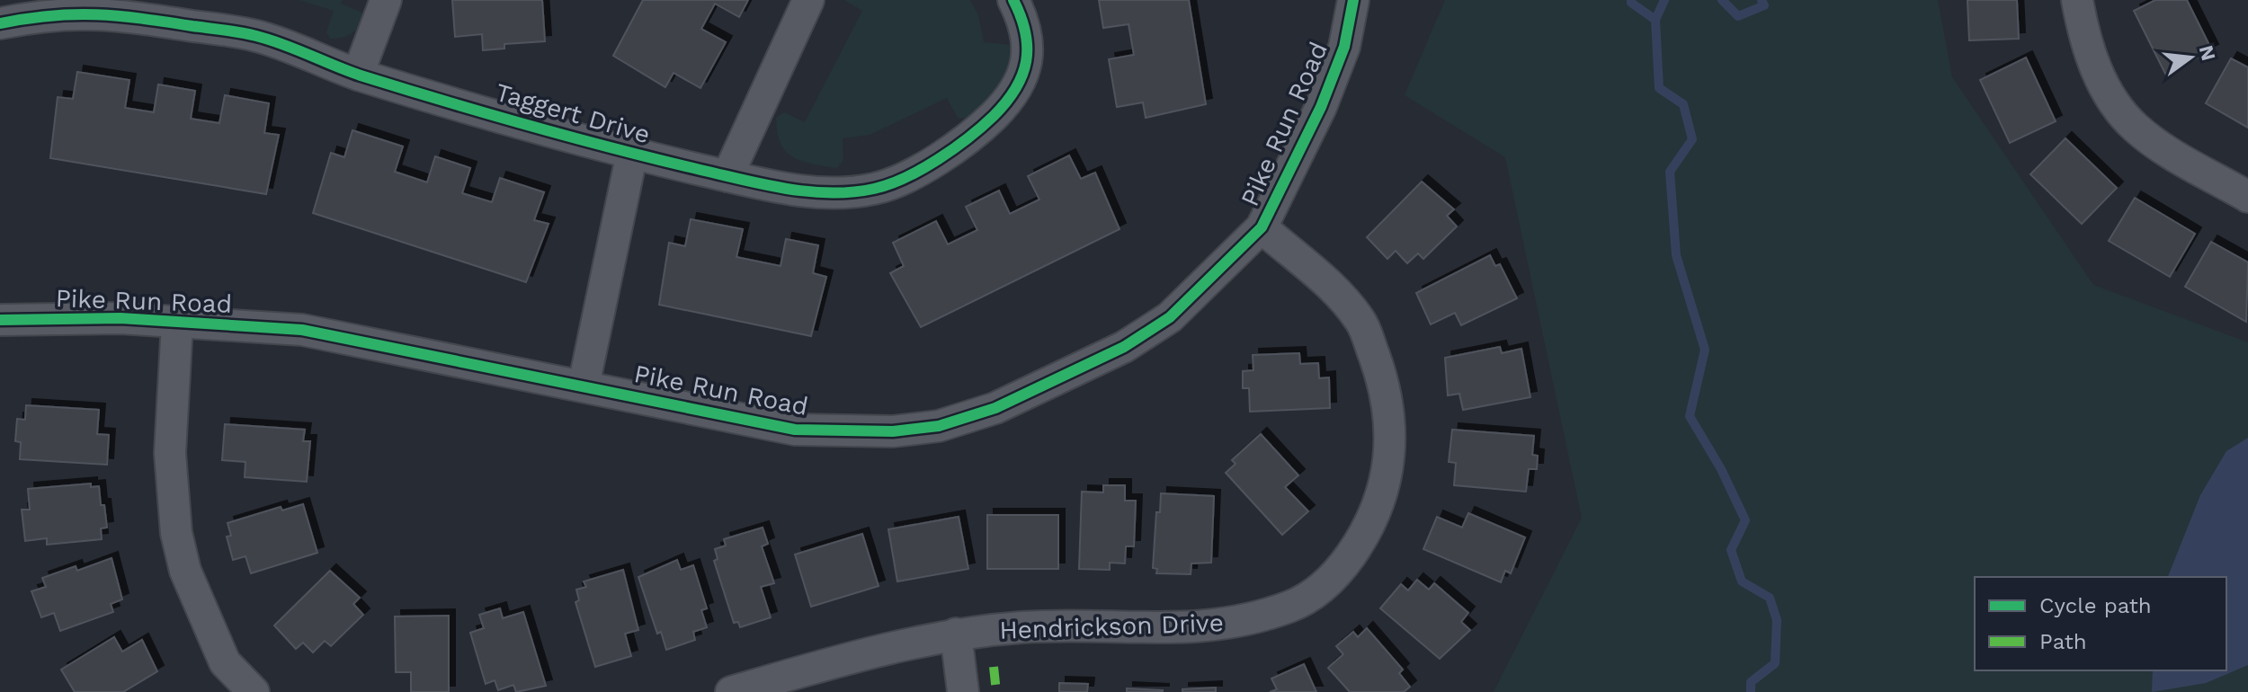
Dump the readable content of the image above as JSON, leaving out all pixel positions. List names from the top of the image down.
{
  "streets": {
    "street": ["Taggert Drive", "Pike Run Road", "Hendrickson Drive"]
  },
  "crossings": [
    ["Pike Run Road", "Hendrickson Drive"]
  ],
  "legend": ["Cycle path", "Path"],
  "north": "right"
}
